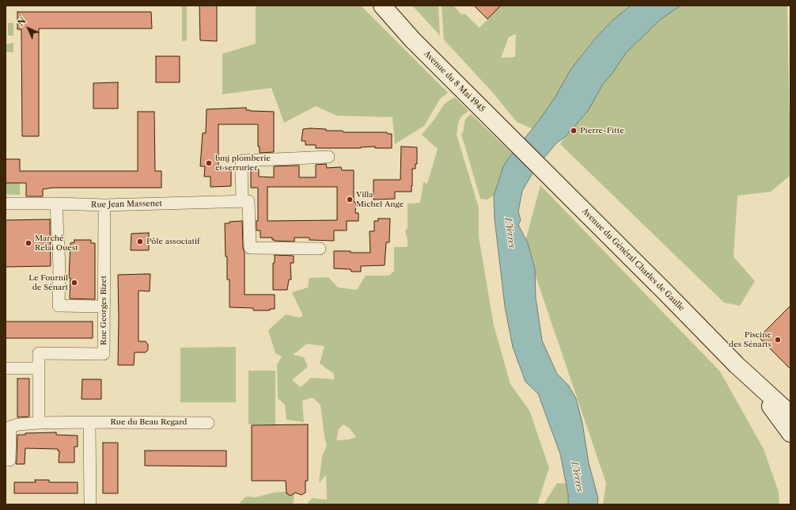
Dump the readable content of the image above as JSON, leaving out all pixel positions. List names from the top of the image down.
{
  "streets": {
    "main road": ["Avenue du 8 Mai 1945", "Avenue du Général Charles de Gaulle"],
    "street": ["Rue Jean Massenet", "Rue Georges Bizet", "Rue du Beau Regard"]
  },
  "crossings": [
    ["Avenue du 8 Mai 1945", "Avenue du Général Charles de Gaulle"],
    ["Rue Jean Massenet", "Rue Georges Bizet"]
  ],
  "water": ["L'Yerres"],
  "places": [
    "Pierre-Fitte",
    "bmj plomberie et serrurier",
    "Villa Michel Ange",
    "Pôle associatif",
    "Marché Relai Ouest",
    "Le Fournil de Sénart",
    "Piscine des Sénarts"
  ],
  "north": "top left"
}
